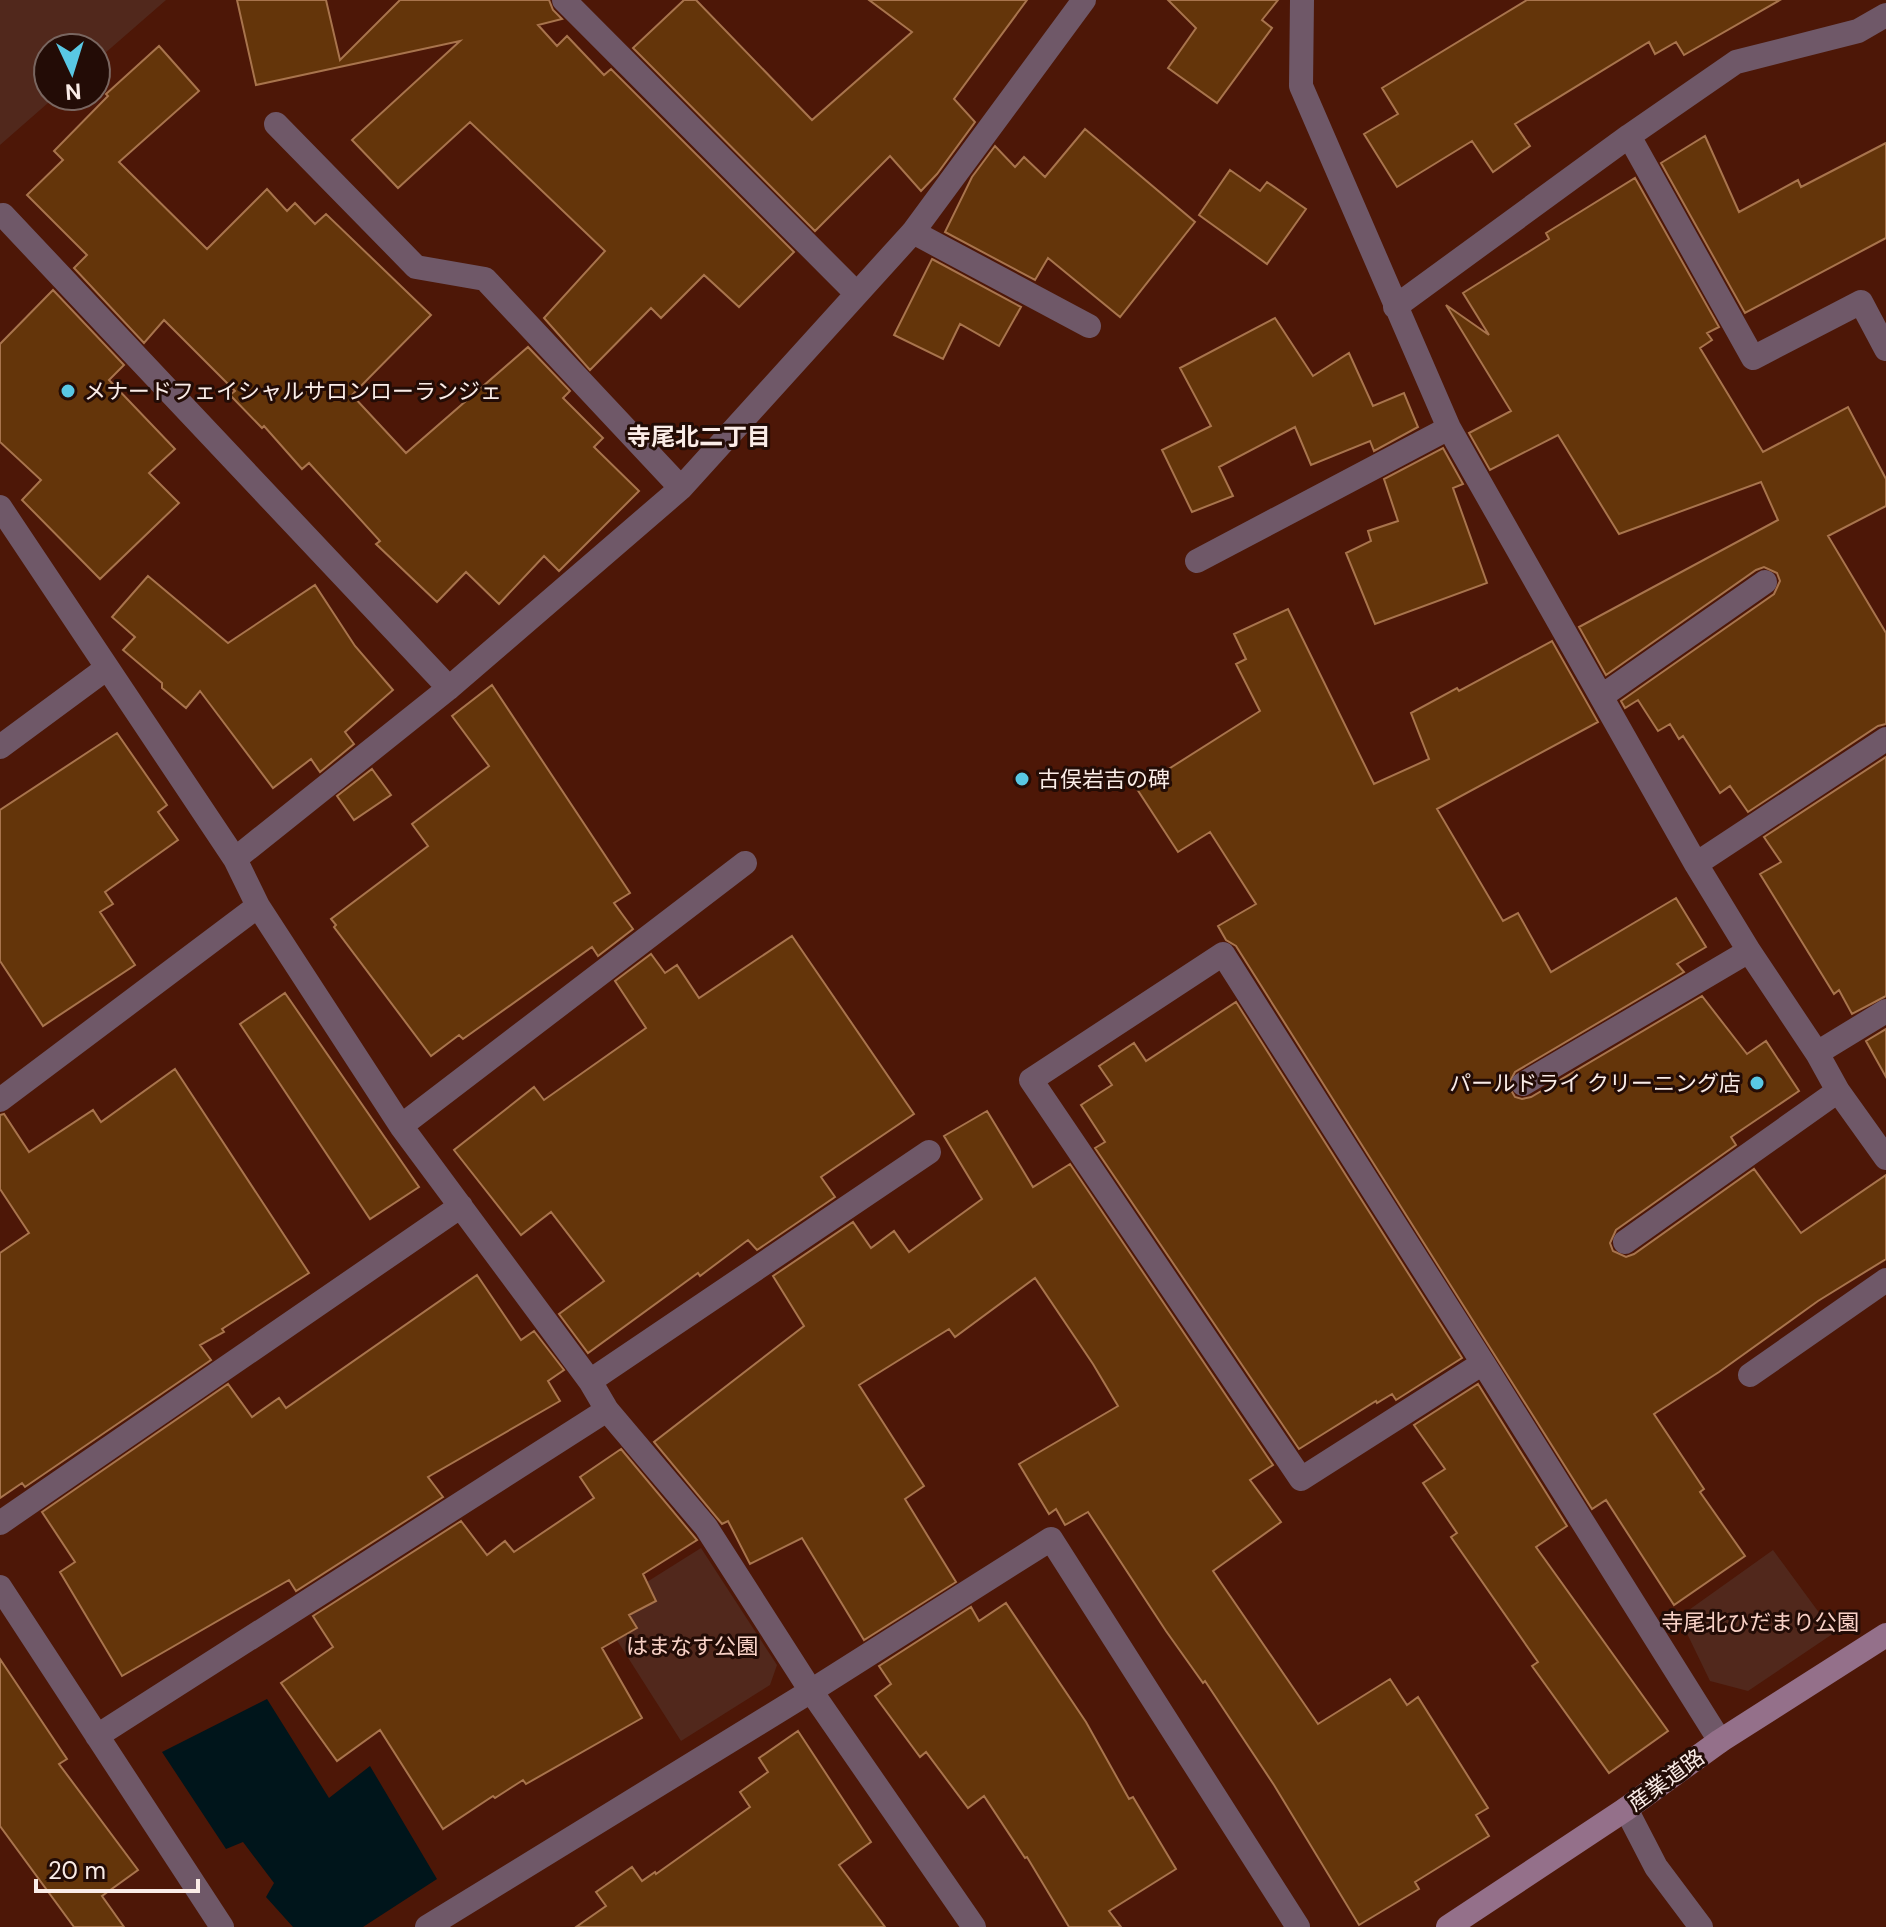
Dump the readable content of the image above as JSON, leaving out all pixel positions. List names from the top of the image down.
{
  "streets": {
    "street": ["産業道路"]
  },
  "districts": ["寺尾北二丁目"],
  "parks": ["寺尾北ひだまり公園", "はまなす公園"],
  "places": ["メナードフェイシャルサロンローランジェ", "古俣岩吉の碑", "パールドライ クリーニング店"],
  "scale_bar": "20 m",
  "north": "bottom"
}
